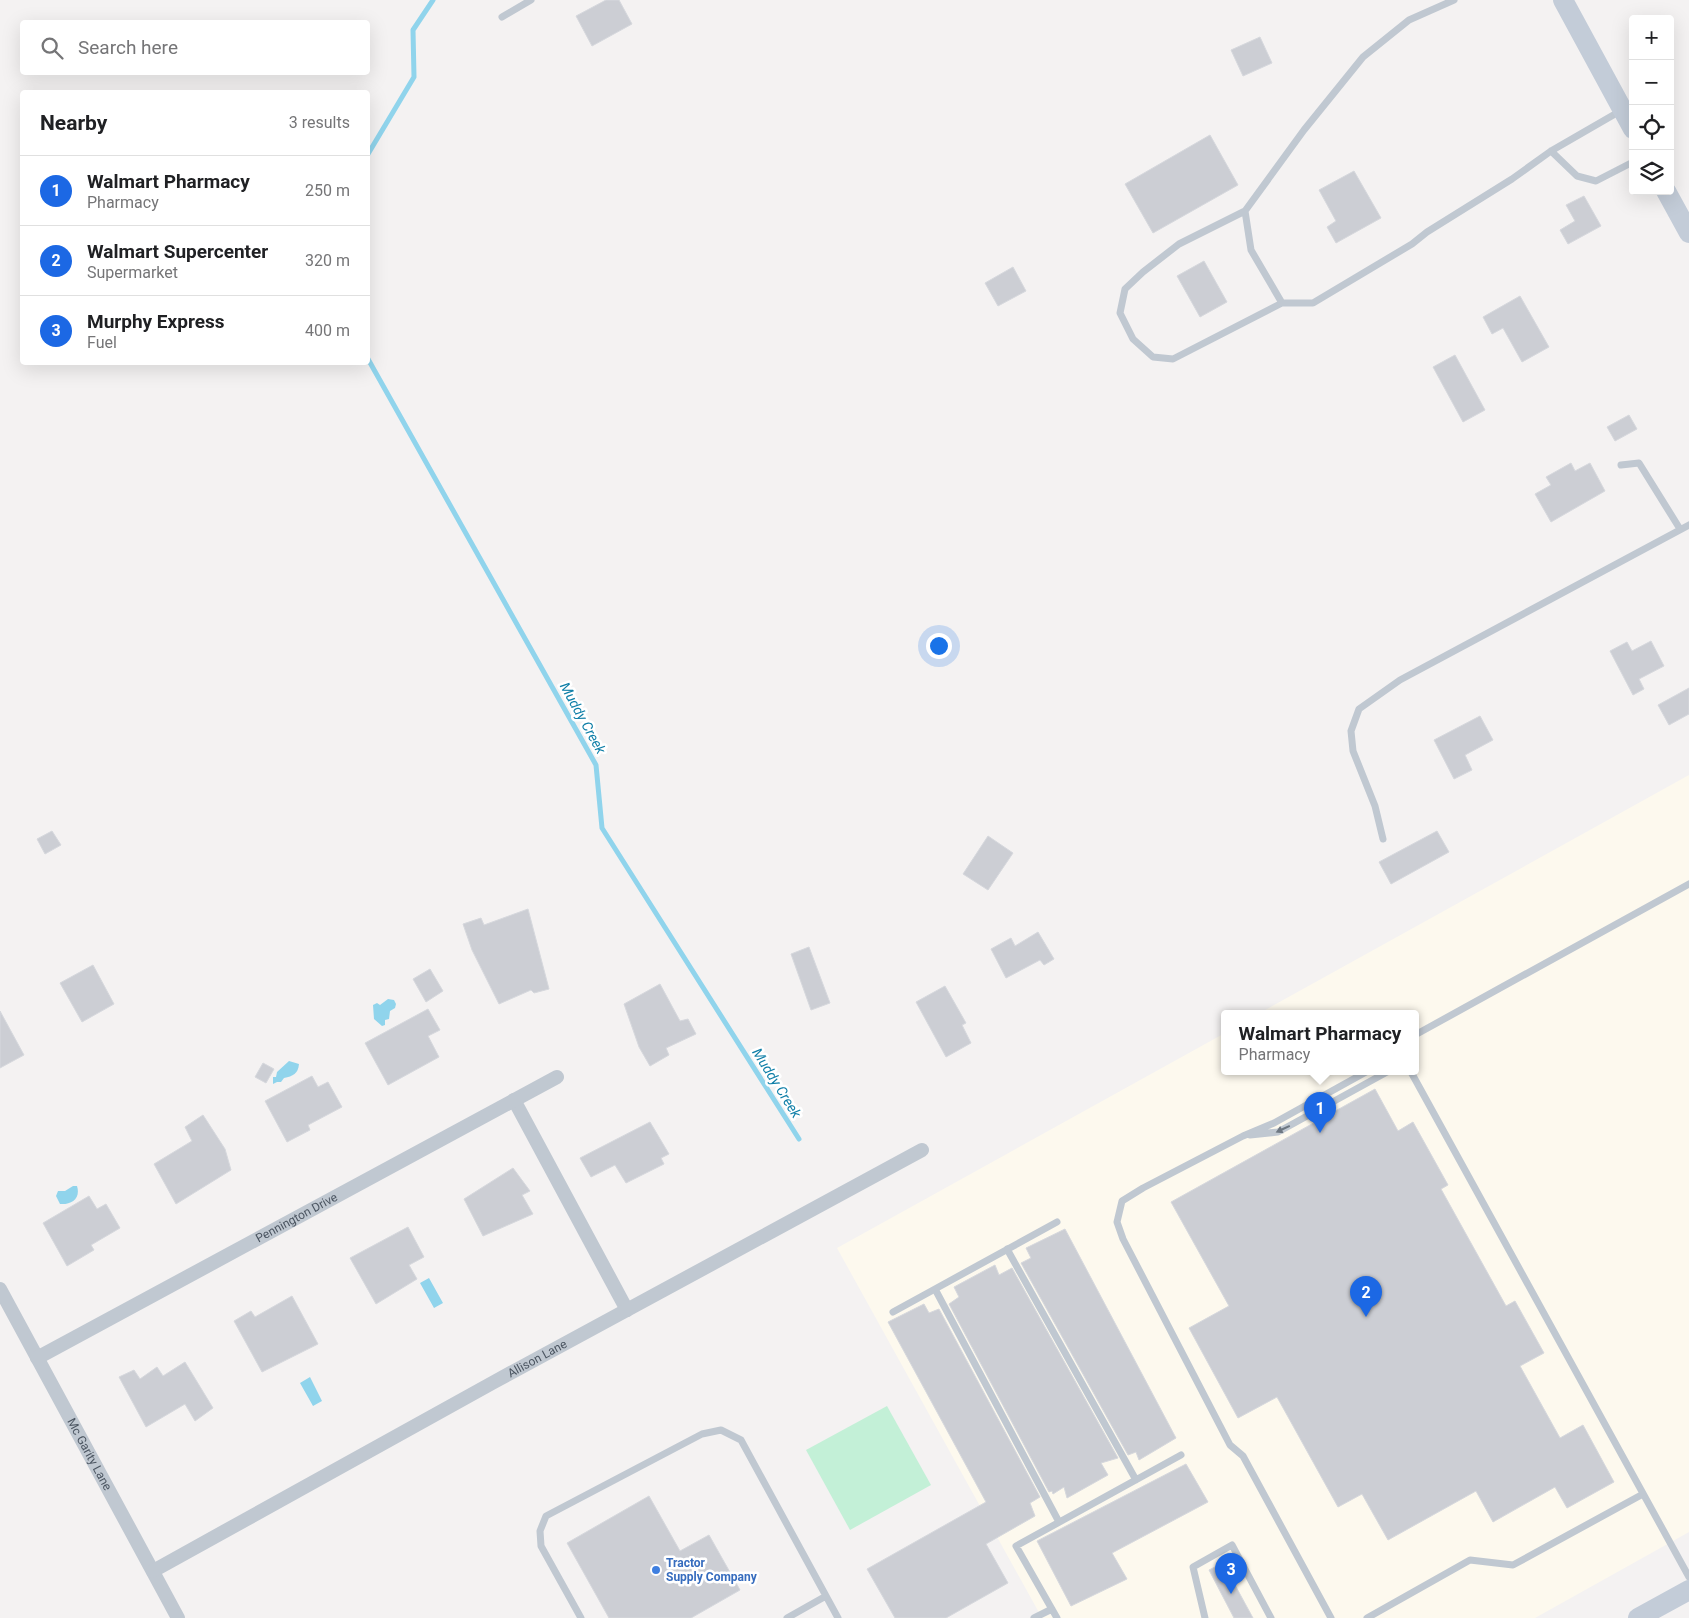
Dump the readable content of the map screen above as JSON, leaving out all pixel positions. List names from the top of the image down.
{
  "streets": {
    "street": ["Pennington Drive", "Allison Lane", "Mc Garity Lane"]
  },
  "crossings": [
    ["Pennington Drive", "Mc Garity Lane"],
    ["Allison Lane", "Mc Garity Lane"]
  ],
  "water": ["Muddy Creek"],
  "places": ["Tractor Supply Company"],
  "page": {
    "map_buttons": ["+", "−"],
    "search": "Search here",
    "heading": ["Nearby", "3 results"],
    "list": [
      {
        "mark": "1",
        "name": "Walmart Pharmacy",
        "note": "Pharmacy",
        "value": "250 m"
      },
      {
        "mark": "2",
        "name": "Walmart Supercenter",
        "note": "Supermarket",
        "value": "320 m"
      },
      {
        "mark": "3",
        "name": "Murphy Express",
        "note": "Fuel",
        "value": "400 m"
      }
    ],
    "popup": ["Walmart Pharmacy", "Pharmacy"],
    "pins": ["1", "2", "3"]
  }
}
